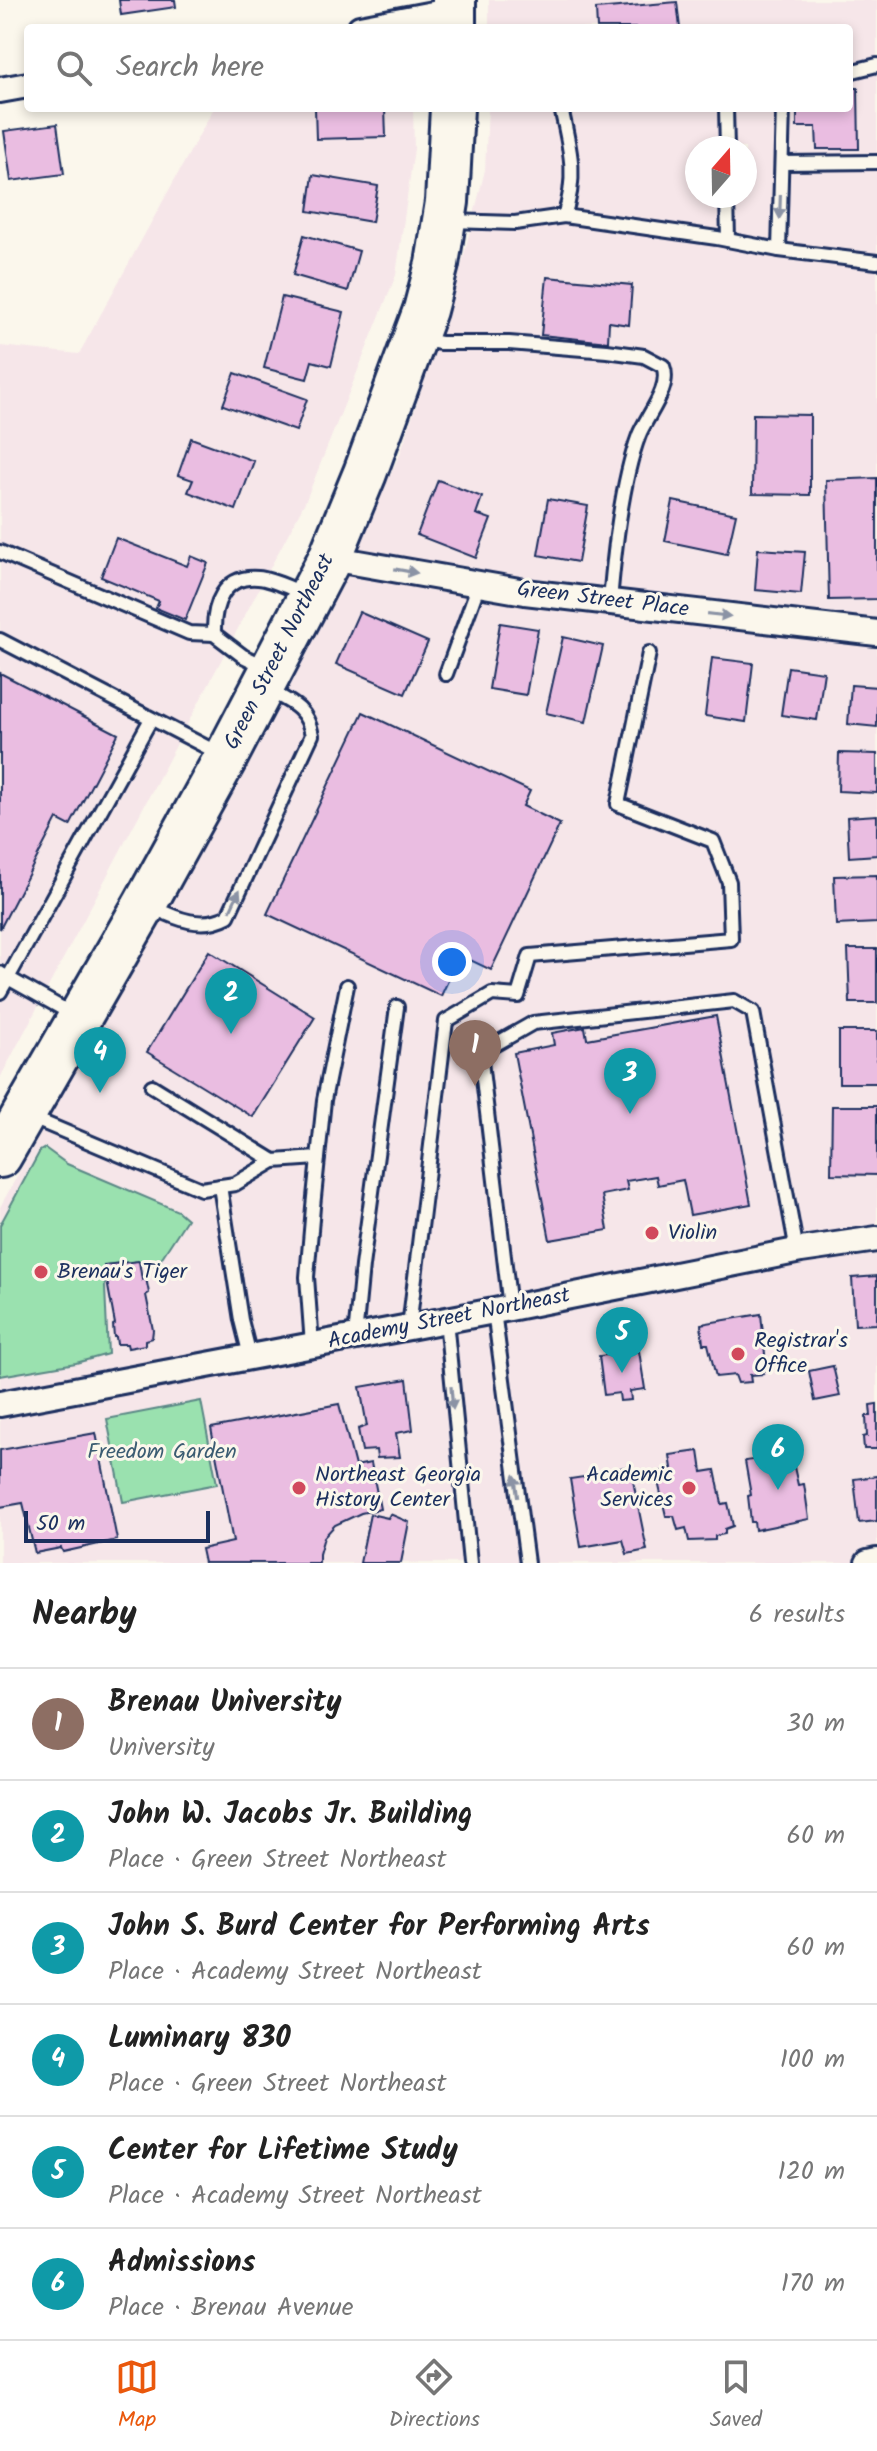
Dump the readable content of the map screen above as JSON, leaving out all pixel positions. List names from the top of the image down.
{
  "streets": {
    "highway": ["Green Street Northeast"],
    "street": ["Green Street Place", "Academy Street Northeast"]
  },
  "crossings": [
    ["Green Street Place", "Green Street Northeast"]
  ],
  "one_way": ["Green Street Place"],
  "parks": ["Freedom Garden"],
  "places": [
    "Violin",
    "Brenau's Tiger",
    "Registrar's Office",
    "Northeast Georgia History Center",
    "Academic Services"
  ],
  "scale_bar": "50 m",
  "north": "top",
  "page": {
    "search": "Search here",
    "pins": [
      "2",
      "1",
      "4",
      "3",
      "5",
      "6"
    ],
    "scale": "50 m",
    "heading": ["Nearby", "6 results"],
    "list": [
      {
        "mark": "1",
        "name": "Brenau University",
        "note": "University",
        "value": "30 m"
      },
      {
        "mark": "2",
        "name": "John W. Jacobs Jr. Building",
        "note": "Place · Green Street Northeast",
        "value": "60 m"
      },
      {
        "mark": "3",
        "name": "John S. Burd Center for Performing Arts",
        "note": "Place · Academy Street Northeast",
        "value": "60 m"
      },
      {
        "mark": "4",
        "name": "Luminary 830",
        "note": "Place · Green Street Northeast",
        "value": "100 m"
      },
      {
        "mark": "5",
        "name": "Center for Lifetime Study",
        "note": "Place · Academy Street Northeast",
        "value": "120 m"
      },
      {
        "mark": "6",
        "name": "Admissions",
        "note": "Place · Brenau Avenue",
        "value": "170 m"
      }
    ],
    "nav": ["Map", "Directions", "Saved"]
  }
}
